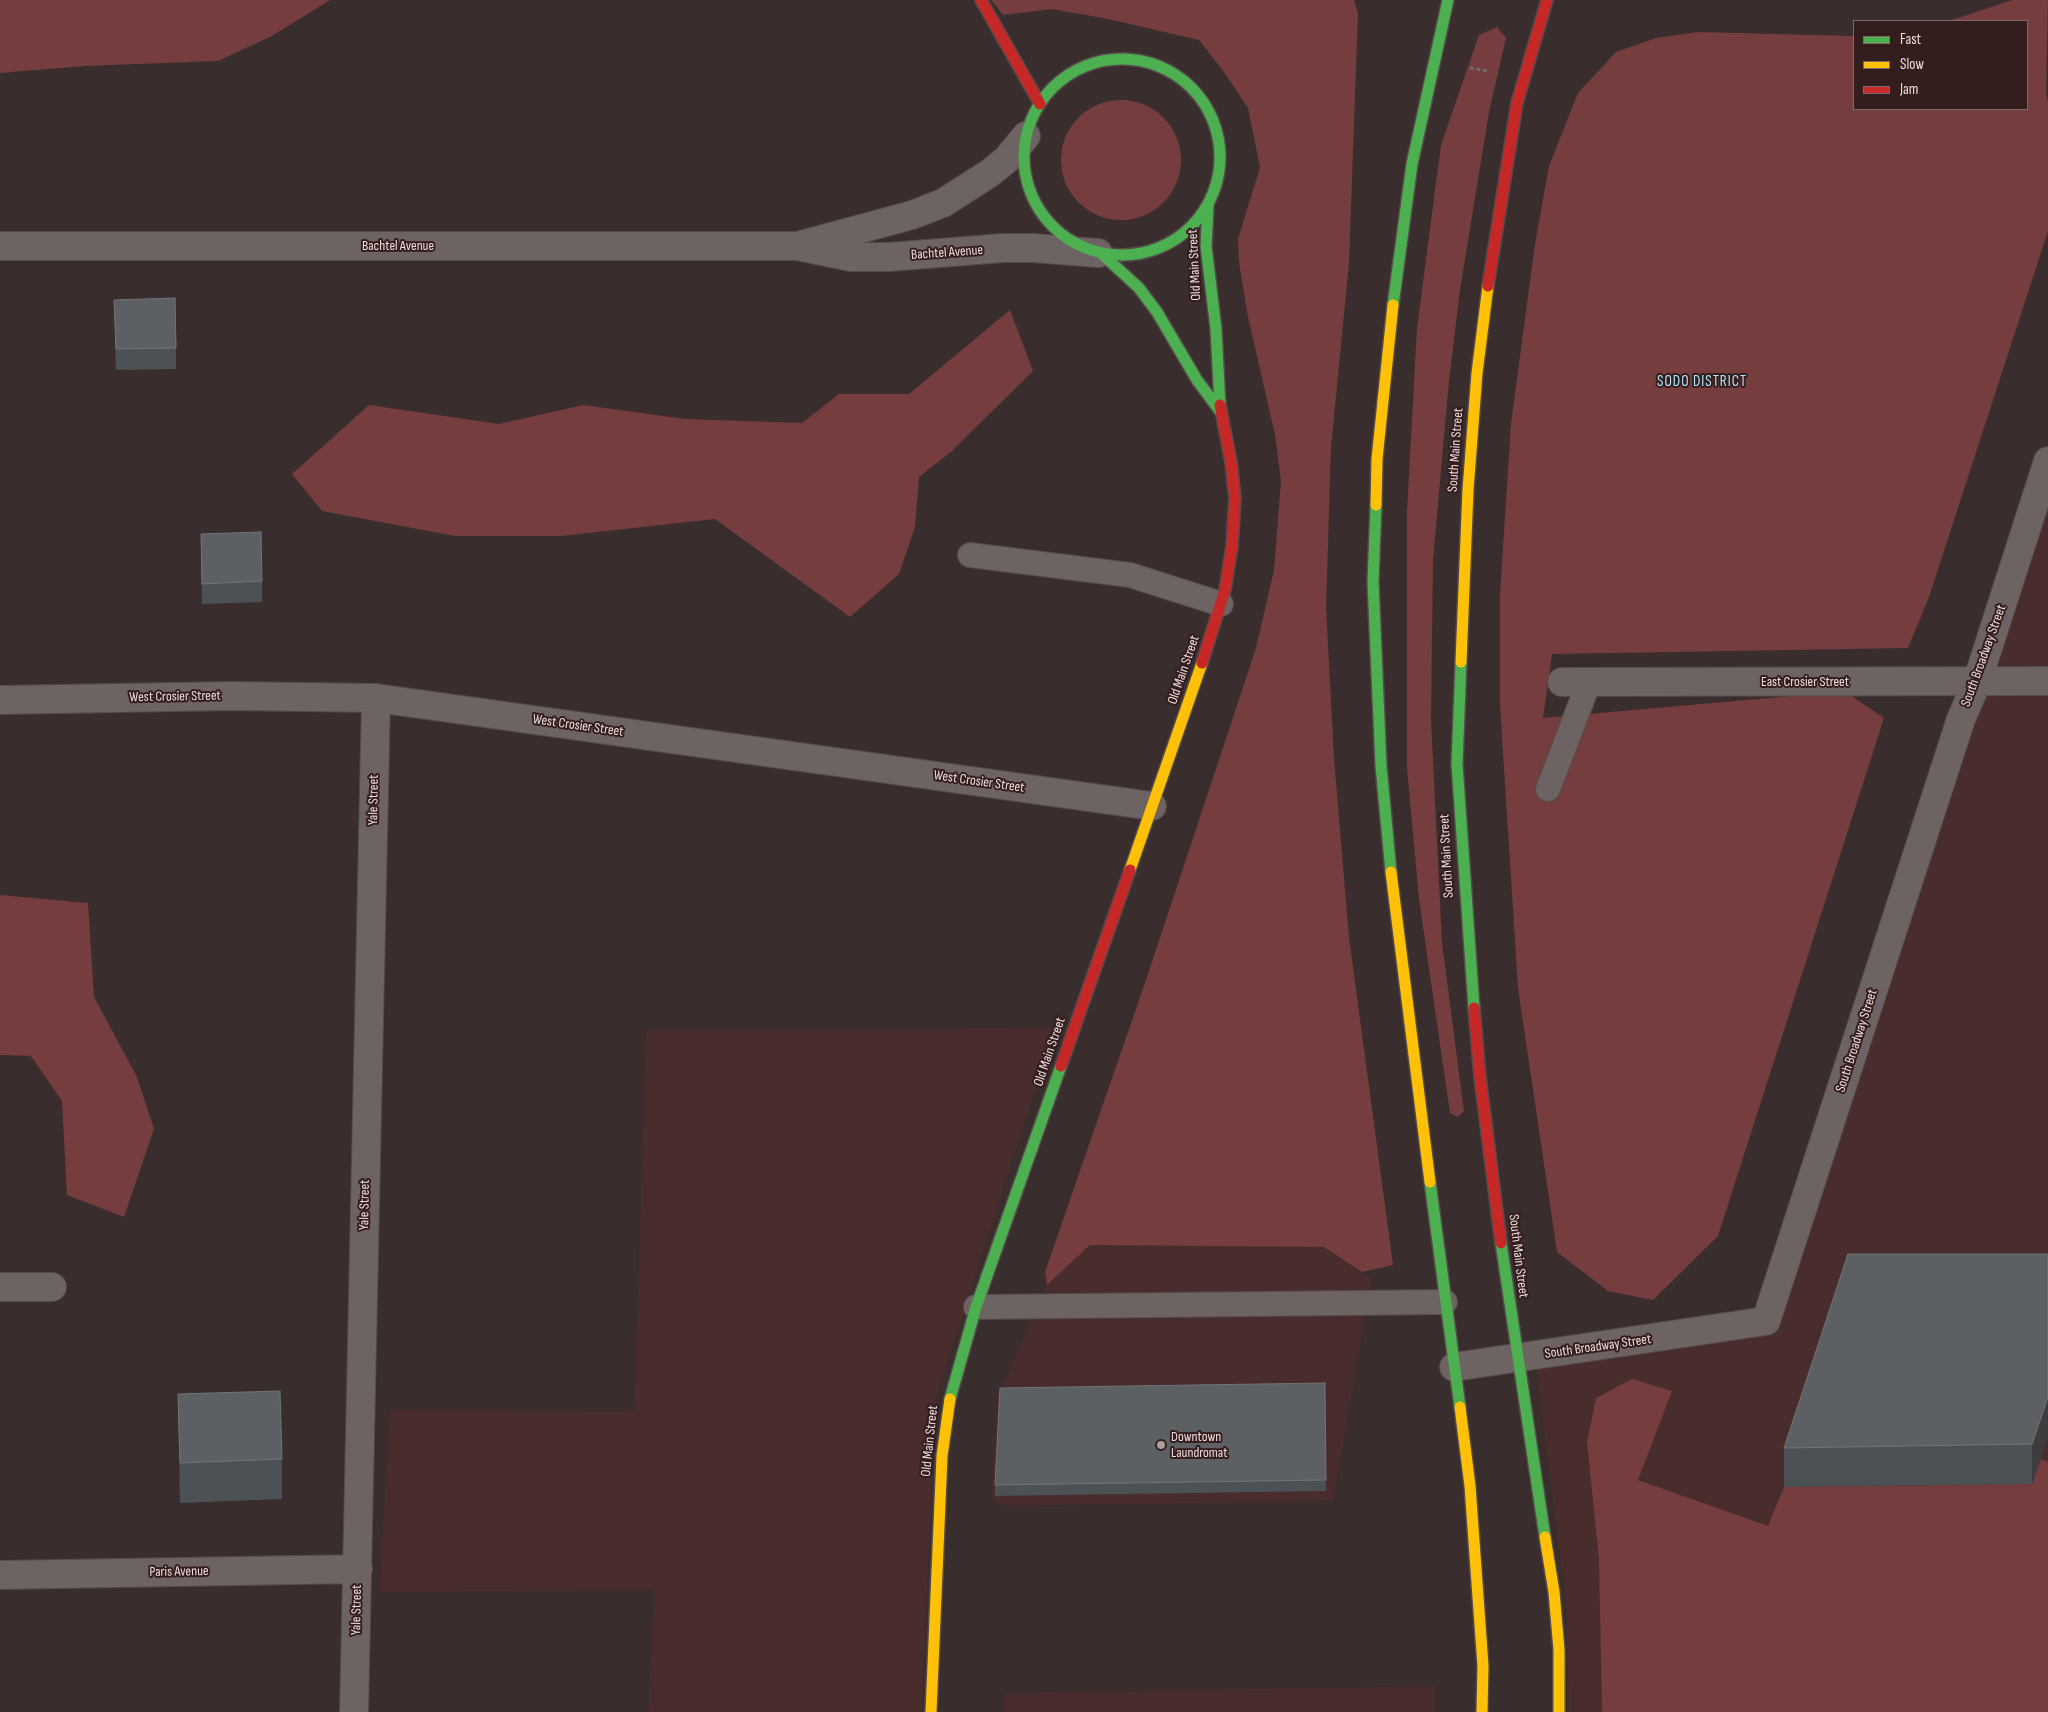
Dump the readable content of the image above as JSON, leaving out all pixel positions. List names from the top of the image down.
{
  "streets": {
    "main road": ["Old Main Street", "South Main Street"],
    "street": [
      "Bachtel Avenue",
      "South Broadway Street",
      "East Crosier Street",
      "West Crosier Street",
      "Yale Street",
      "Paris Avenue"
    ]
  },
  "crossings": [
    ["Bachtel Avenue", "Old Main Street"],
    ["Old Main Street", "West Crosier Street"],
    ["South Main Street", "South Broadway Street"],
    ["South Broadway Street", "East Crosier Street"],
    ["West Crosier Street", "Yale Street"],
    ["Yale Street", "Paris Avenue"]
  ],
  "districts": ["SODO DISTRICT"],
  "places": ["Downtown Laundromat"],
  "legend": ["Fast", "Slow", "Jam"]
}
